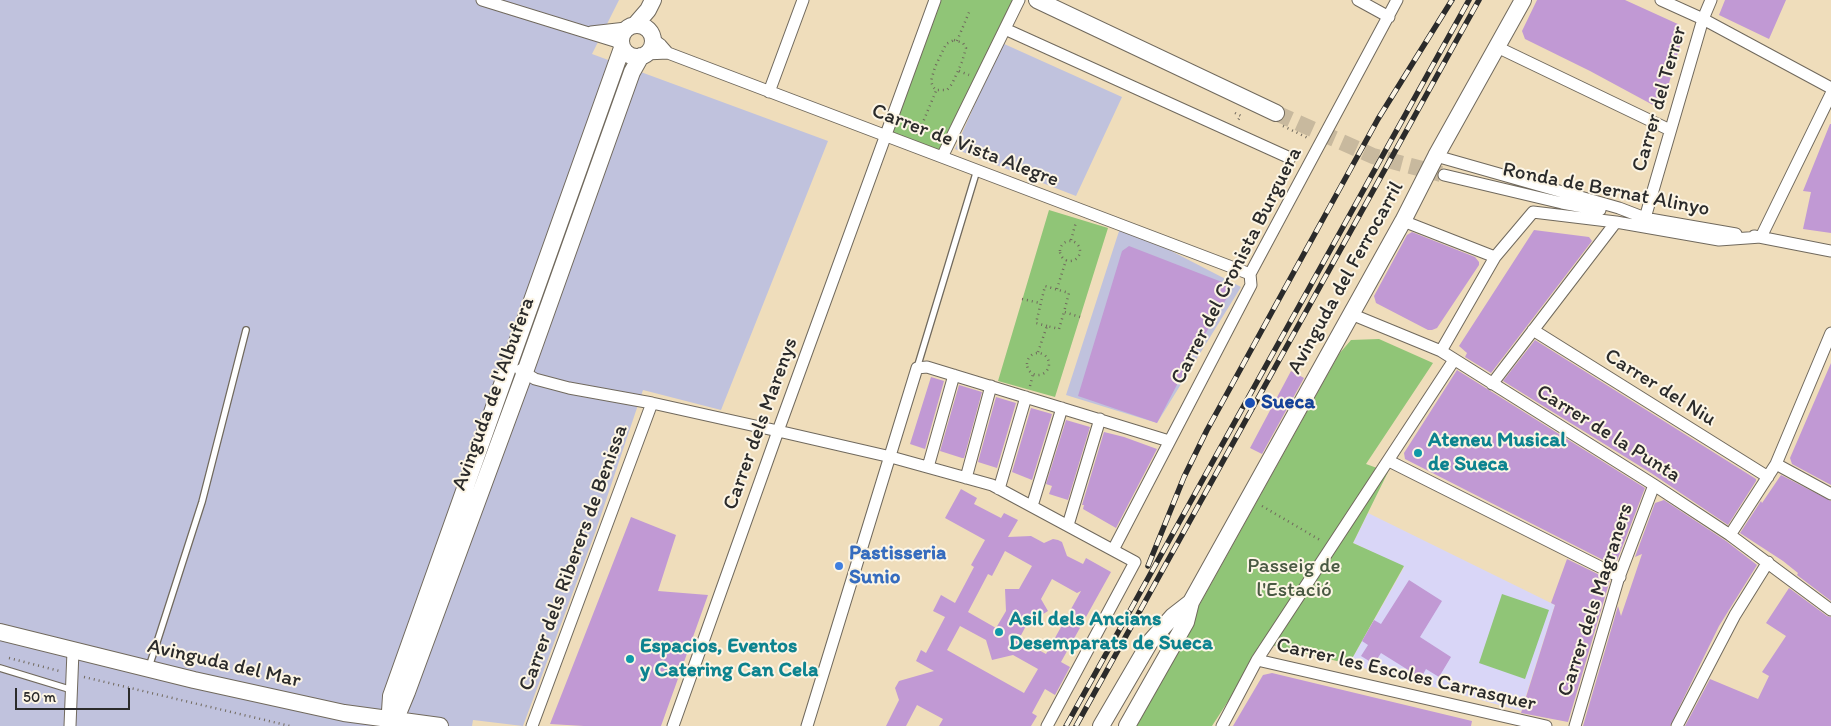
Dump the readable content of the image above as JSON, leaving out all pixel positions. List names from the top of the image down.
{
  "streets": {
    "street": [
      "Carrer del Terrer",
      "Carrer de Vista Alegre",
      "Ronda de Bernat Alinyo",
      "Carrer del Cronista Burguera",
      "Avinguda del Ferrocarril",
      "Carrer del Niu",
      "Avinguda de l'Albufera",
      "Carrer dels Marenys",
      "Carrer de la Punta",
      "Carrer dels Riberers de Benissa",
      "Carrer dels Magraners",
      "Avinguda del Mar",
      "Carrer les Escoles Carrasquer"
    ]
  },
  "crossings": [
    ["Carrer del Terrer", "Ronda de Bernat Alinyo"],
    ["Carrer de Vista Alegre", "Carrer del Cronista Burguera"],
    ["Carrer de Vista Alegre", "Avinguda de l'Albufera"],
    ["Carrer de Vista Alegre", "Carrer dels Marenys"],
    ["Ronda de Bernat Alinyo", "Carrer de la Punta"],
    ["Avinguda del Ferrocarril", "Carrer de la Punta"],
    ["Avinguda de l'Albufera", "Avinguda del Mar"],
    ["Carrer de la Punta", "Carrer dels Magraners"]
  ],
  "parks": ["Passeig de l'Estació"],
  "places": [
    "Sueca",
    "Ateneu Musical de Sueca",
    "Pastisseria Sunio",
    "Asil dels Ancians Desemparats de Sueca",
    "Espacios, Eventos y Catering Can Cela"
  ],
  "scale_bar": "50 m"
}
